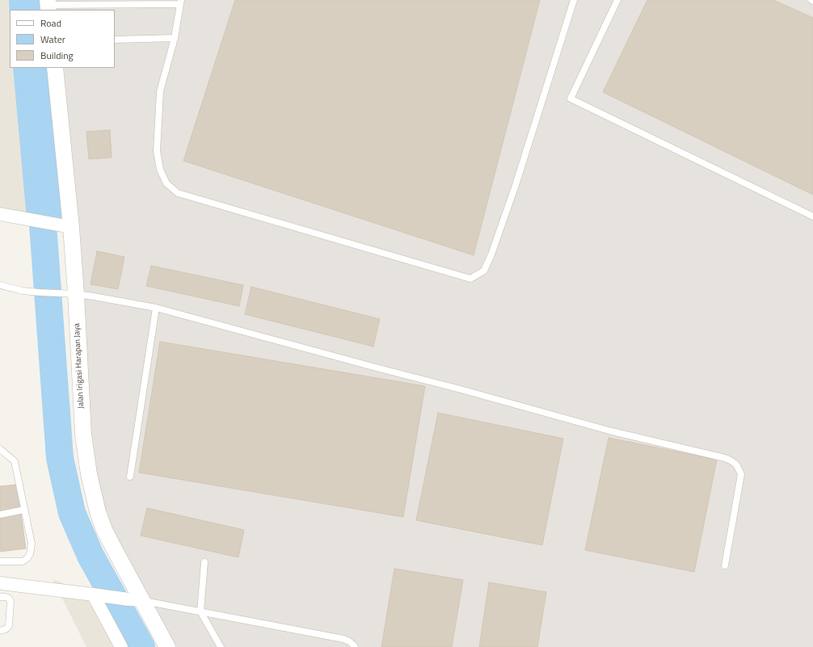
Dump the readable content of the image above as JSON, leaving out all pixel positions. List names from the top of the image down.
{
  "streets": {
    "street": ["Jalan Irigasi Harapan Jaya"]
  },
  "legend": ["Road", "Water", "Building"]
}
